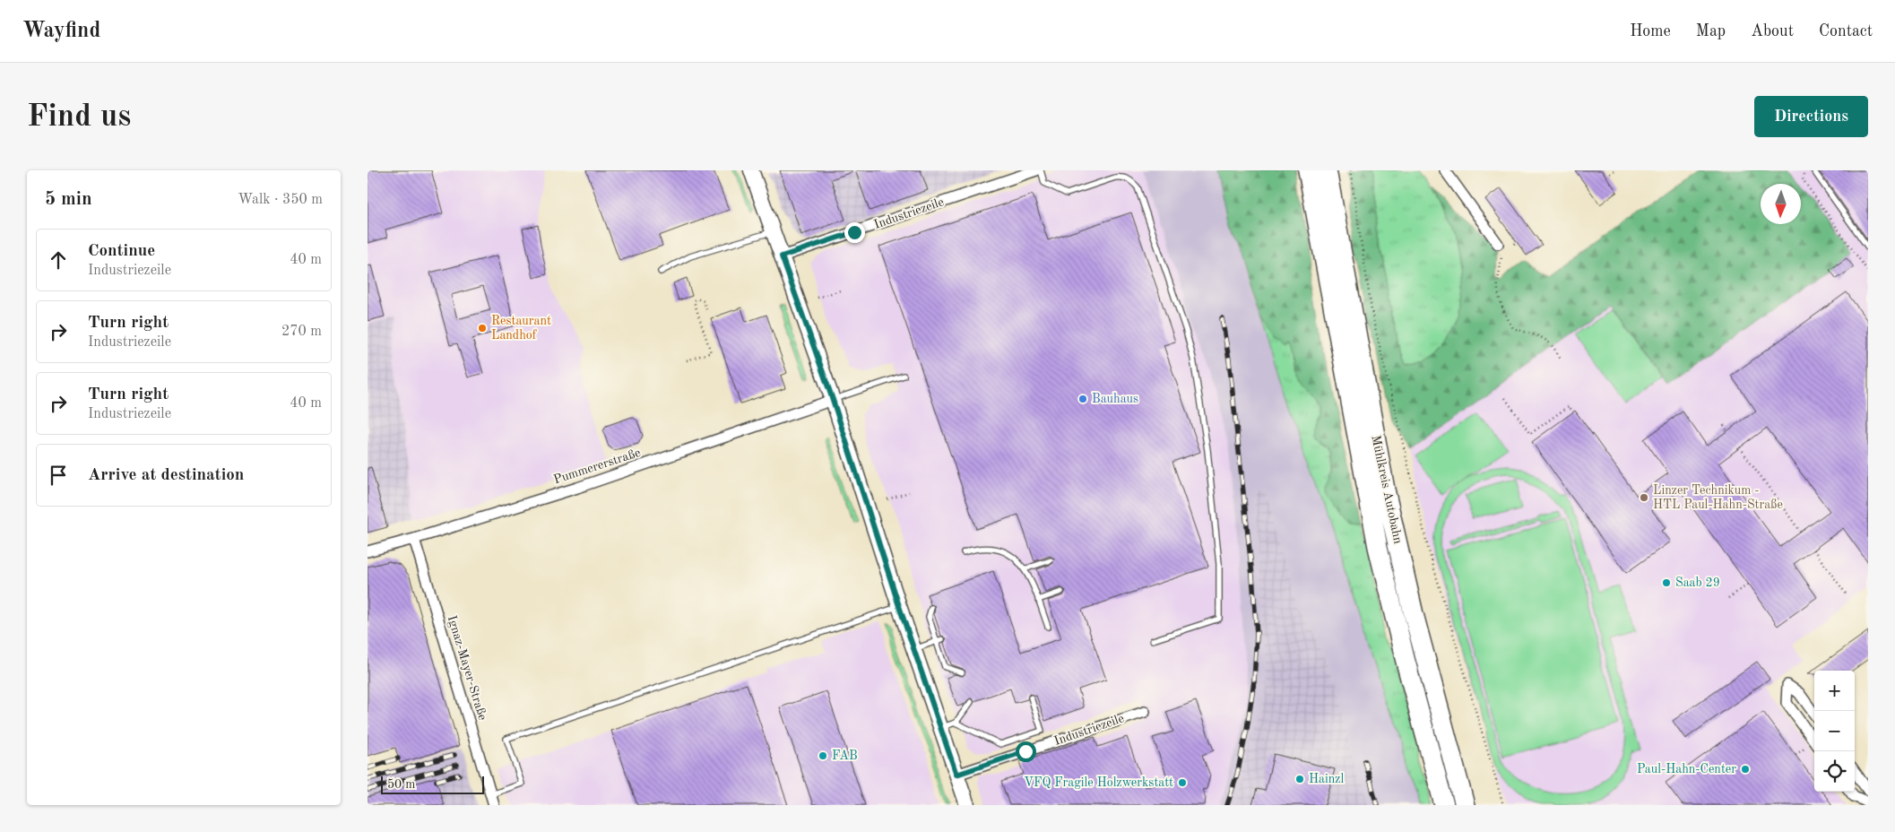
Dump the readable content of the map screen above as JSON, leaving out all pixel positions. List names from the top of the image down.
{
  "streets": {
    "highway": ["Mühlkreis Autobahn"],
    "street": ["Industriezeile", "Pummererstraße", "Ignaz-Mayer-Straße"]
  },
  "crossings": [
    ["Pummererstraße", "Ignaz-Mayer-Straße"]
  ],
  "places": [
    "Restaurant Landhof",
    "Bauhaus",
    "Linzer Technikum - HTL Paul-Hahn-Straße",
    "Saab 29",
    "FAB",
    "Paul-Hahn-Center",
    "Hainzl",
    "VFQ Fragile Holzwerkstatt"
  ],
  "scale_bar": "50 m",
  "north": "bottom",
  "page": {
    "header": "Wayfind",
    "nav": [
      "Home",
      "Map",
      "About",
      "Contact"
    ],
    "buttons": "Directions",
    "title": "Find us",
    "heading": ["5 min", "Walk · 350 m"],
    "list": [
      ["Continue", "Industriezeile", "40 m"],
      ["Turn right", "Industriezeile", "270 m"],
      ["Turn right", "Industriezeile", "40 m"],
      "Arrive at destination"
    ],
    "map_buttons": ["+", "−"],
    "scale": "50 m"
  }
}
